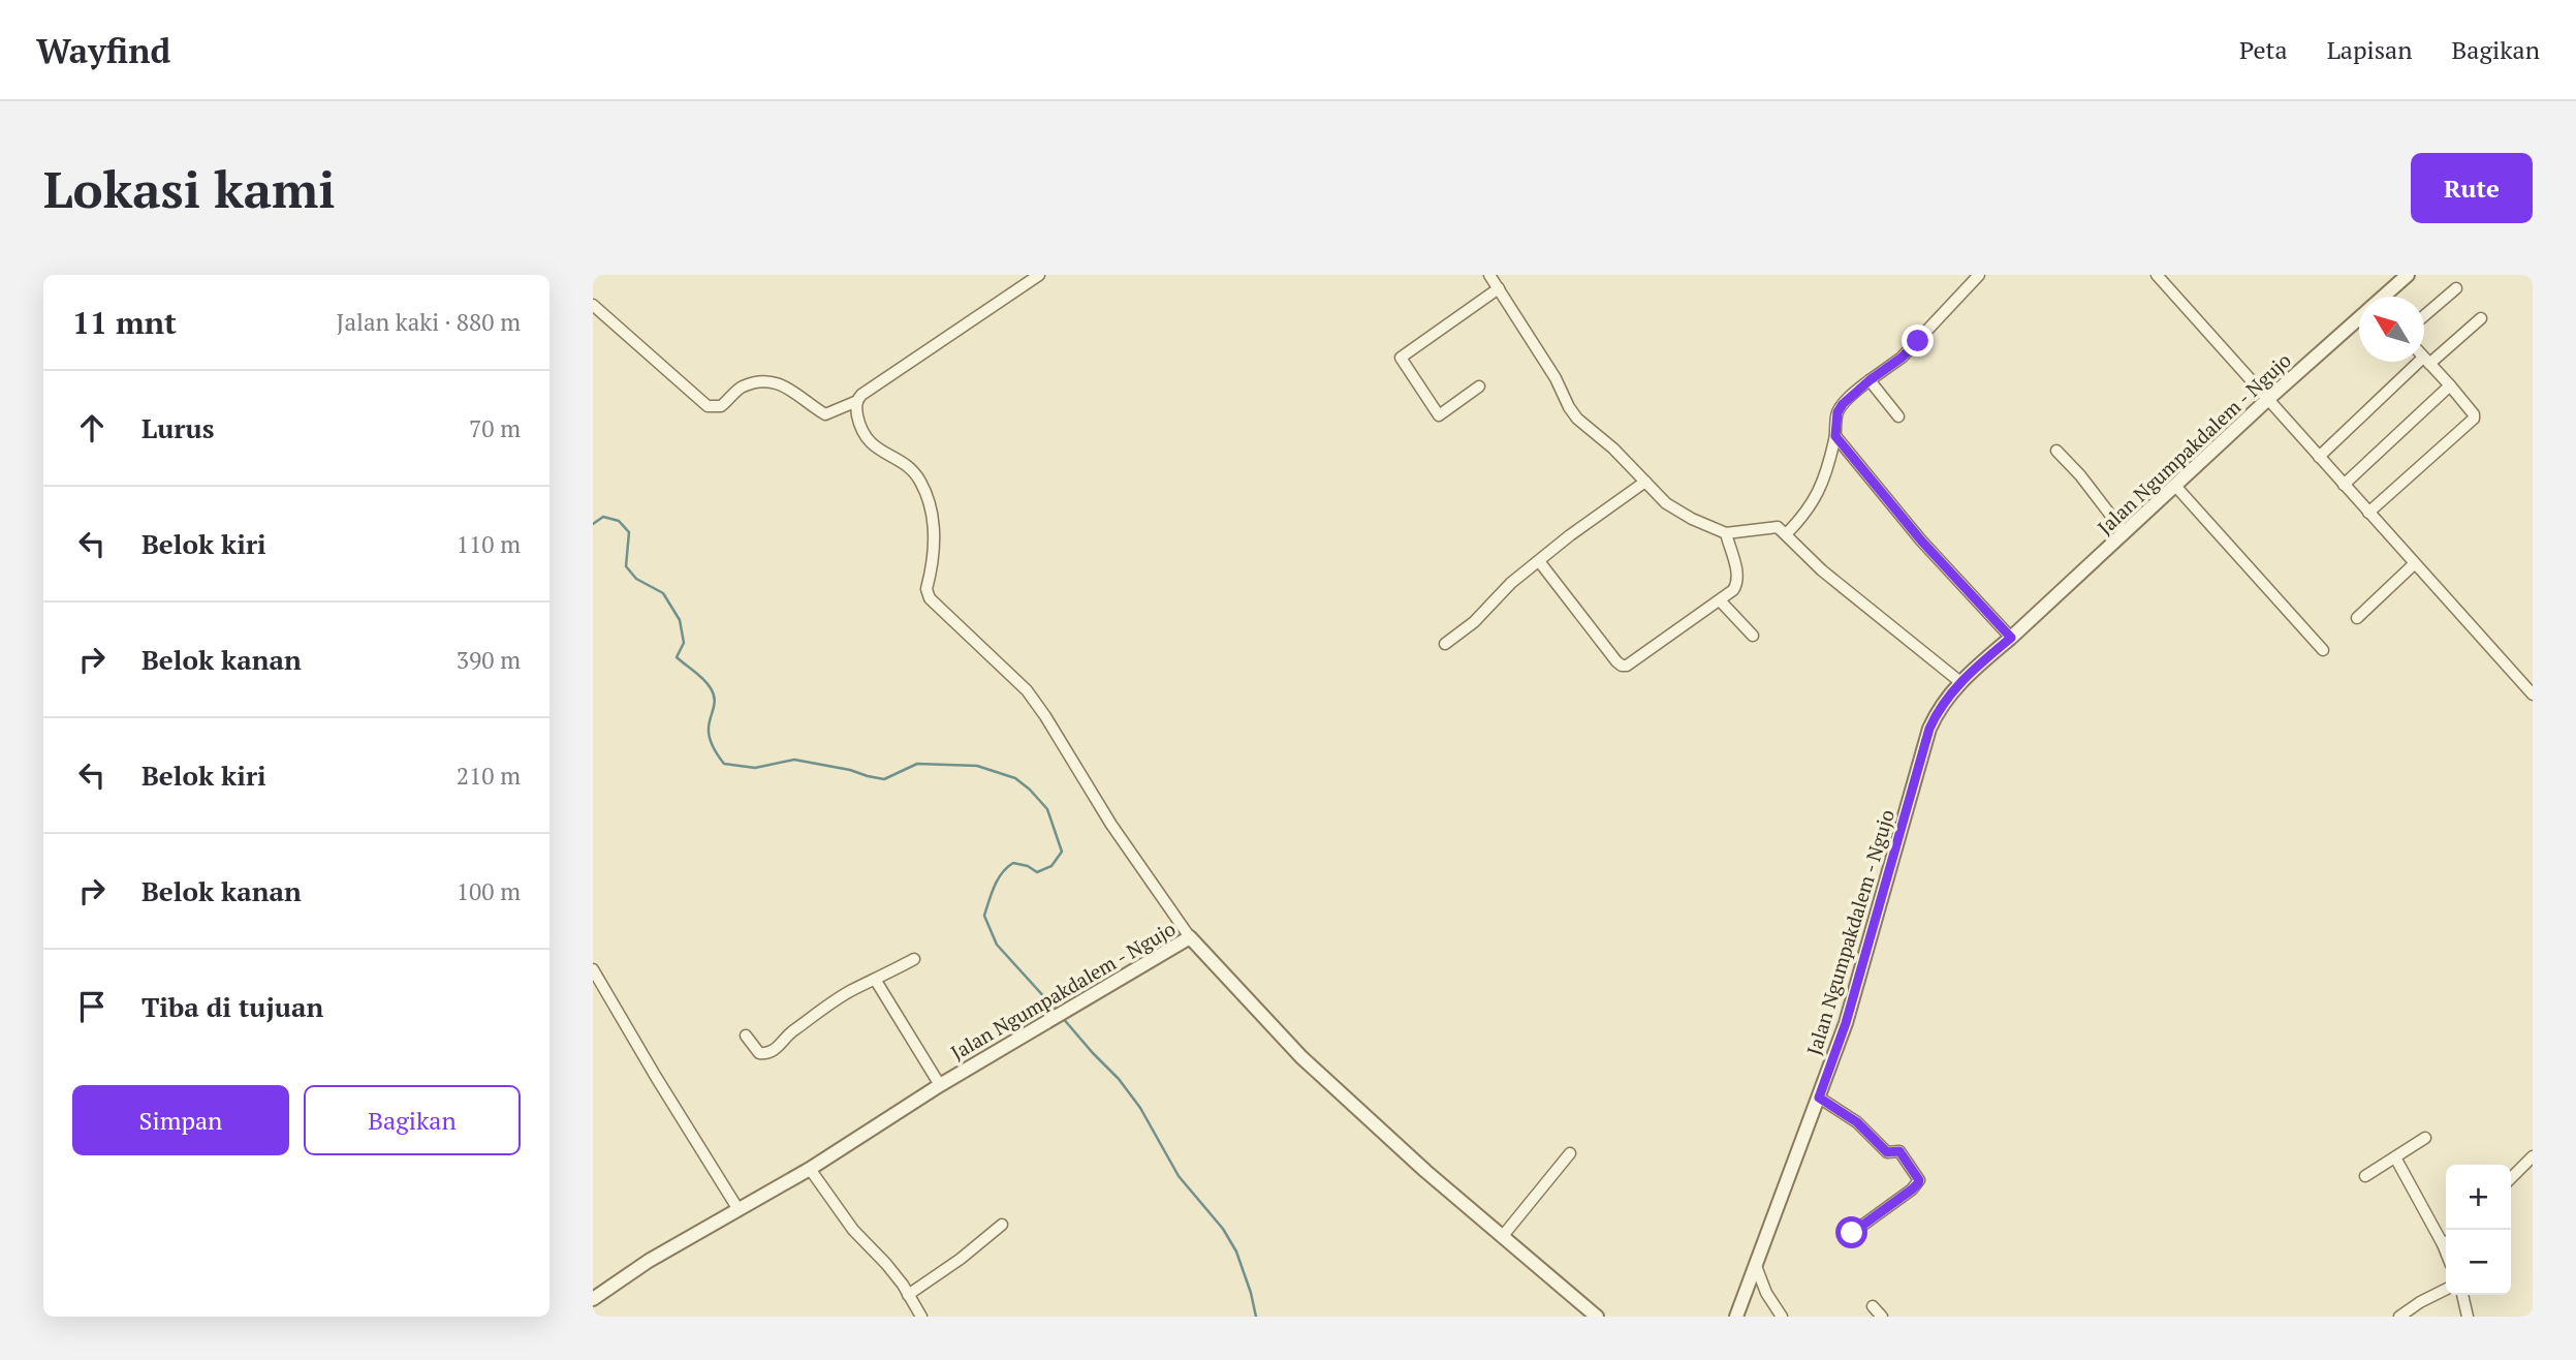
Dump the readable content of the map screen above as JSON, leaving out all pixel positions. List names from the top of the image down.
{
  "streets": {
    "street": ["Jalan Ngumpakdalem - Ngujo"]
  },
  "north": "top left",
  "page": {
    "header": "Wayfind",
    "nav": ["Peta", "Lapisan", "Bagikan"],
    "buttons": [
      "Rute",
      ["Simpan", "Bagikan"]
    ],
    "title": "Lokasi kami",
    "heading": ["11 mnt", "Jalan kaki · 880 m"],
    "list": [
      ["Lurus", "70 m"],
      ["Belok kiri", "110 m"],
      ["Belok kanan", "390 m"],
      ["Belok kiri", "210 m"],
      ["Belok kanan", "100 m"],
      "Tiba di tujuan"
    ],
    "map_buttons": ["+", "−"]
  }
}
